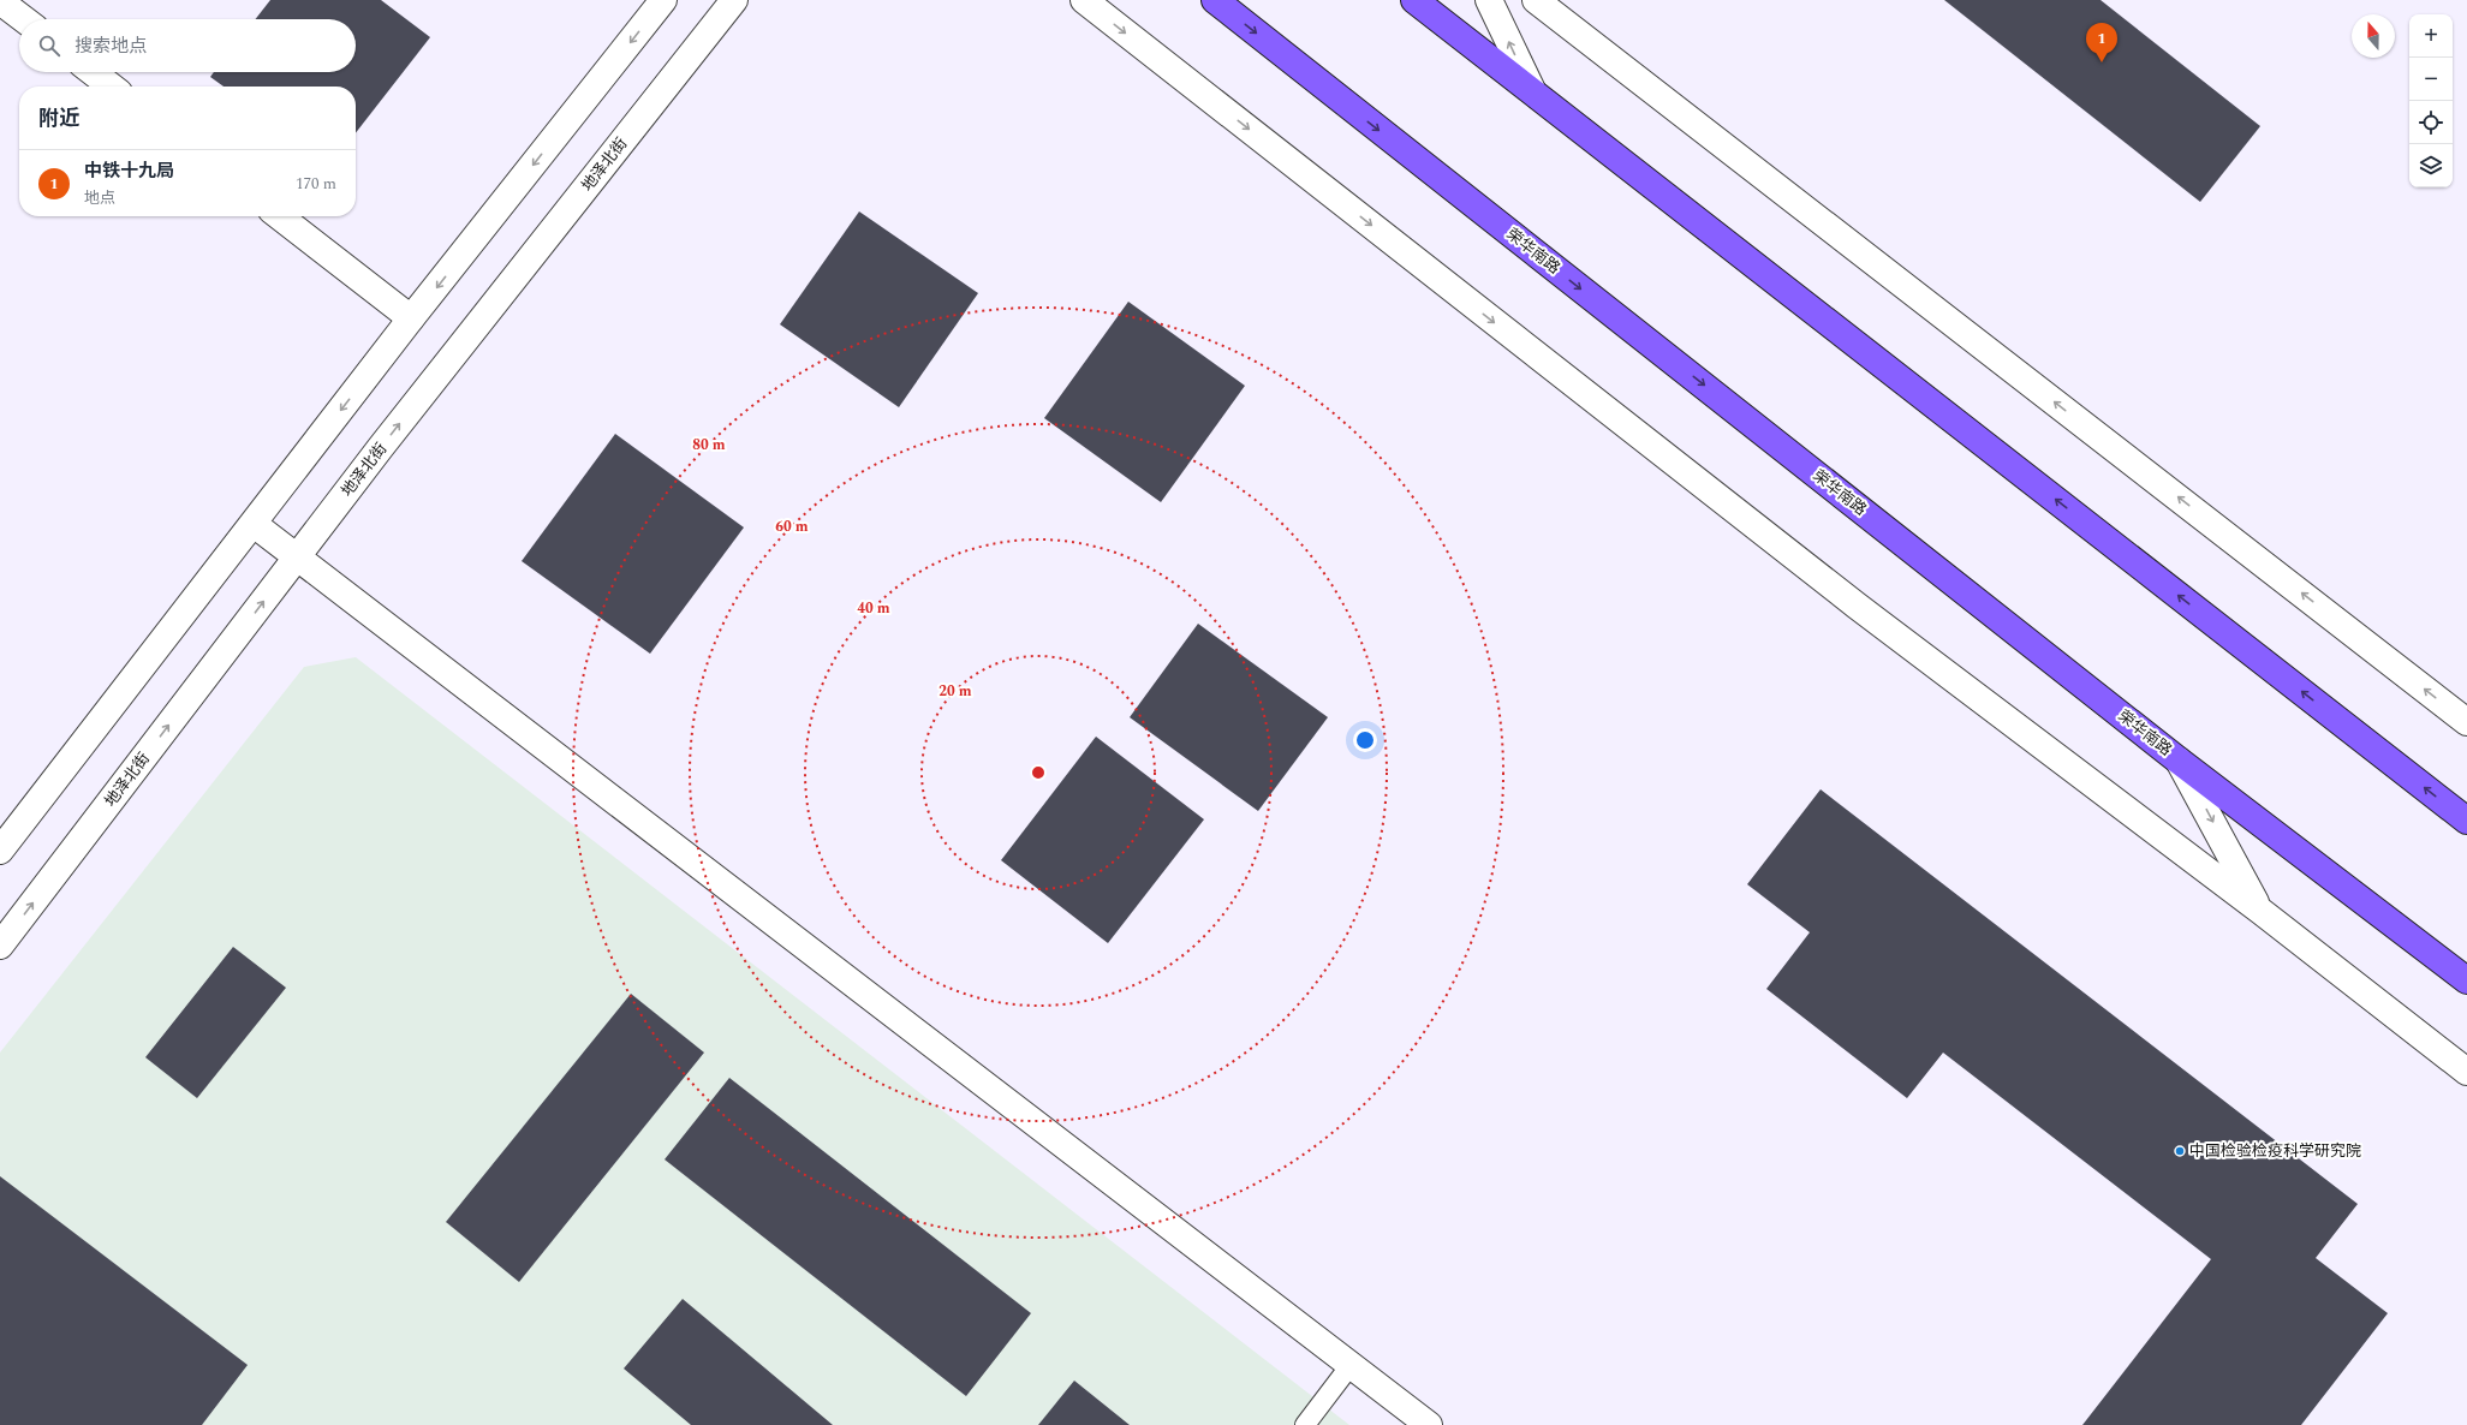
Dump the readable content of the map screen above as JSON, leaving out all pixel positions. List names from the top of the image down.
{
  "streets": {
    "main road": ["荣华南路"],
    "street": ["地泽北街"]
  },
  "places": ["中国检验检疫科学研究院"],
  "north": "top",
  "page": {
    "map_buttons": ["+", "−"],
    "search": "搜索地点",
    "pins": "1",
    "heading": "附近",
    "list": [
      {
        "mark": "1",
        "name": "中铁十九局",
        "note": "地点",
        "value": "170 m"
      }
    ]
  },
  "rings": [
    "80 m",
    "60 m",
    "40 m",
    "20 m"
  ]
}
